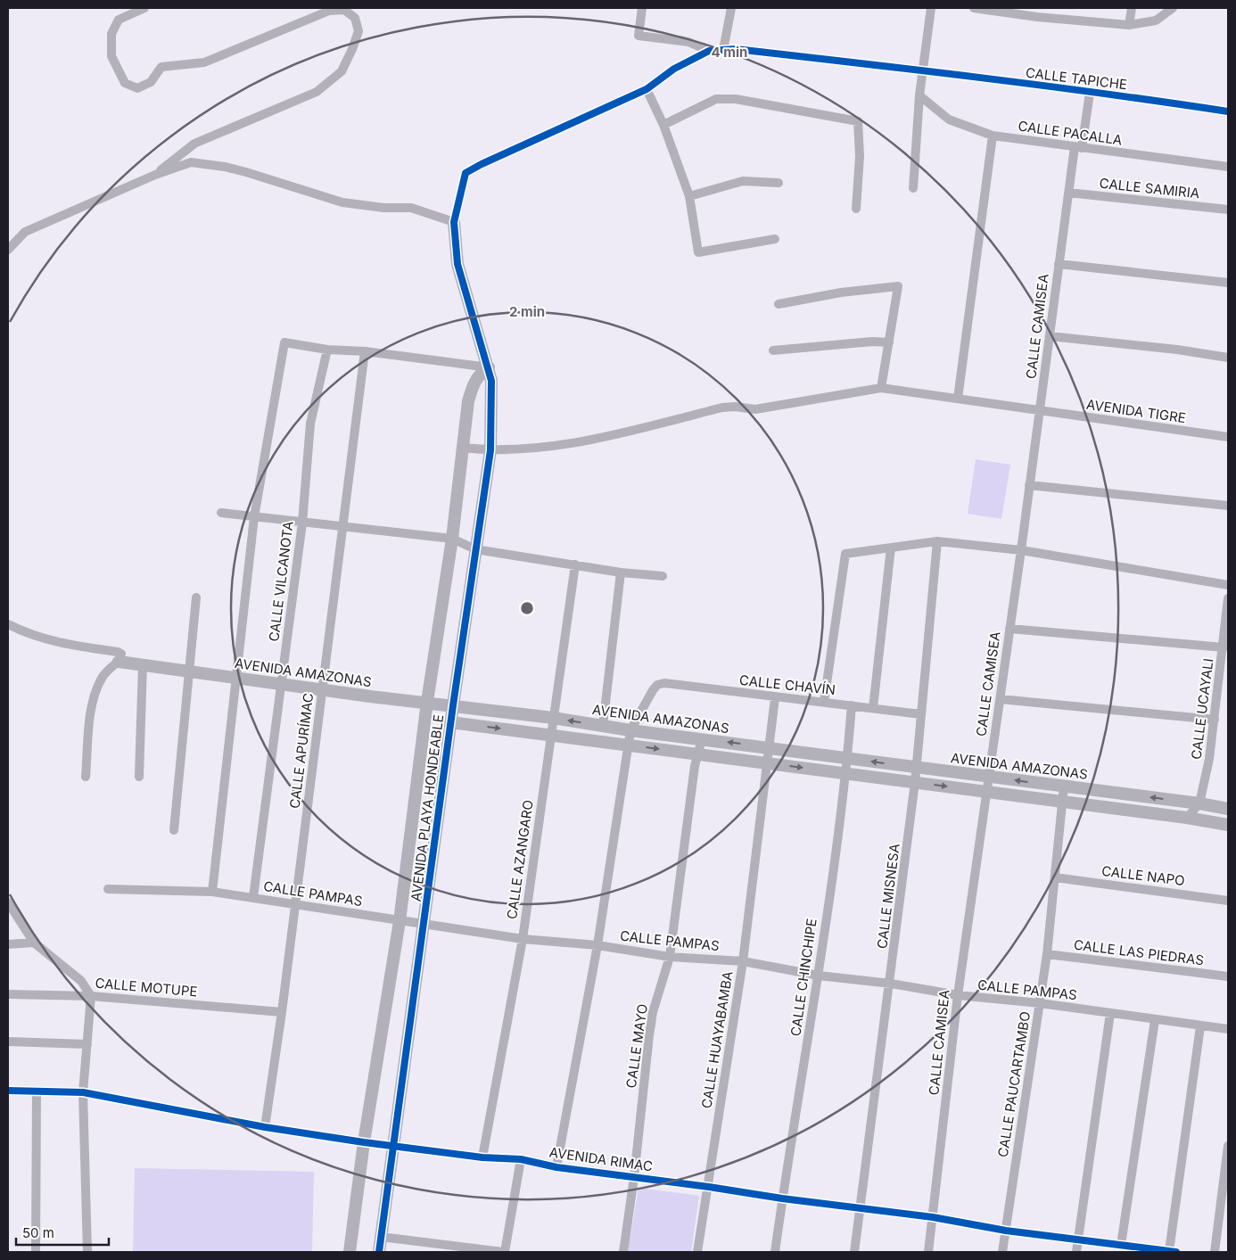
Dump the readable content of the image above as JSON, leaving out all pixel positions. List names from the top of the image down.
{
  "streets": {
    "street": [
      "CALLE TAPICHE",
      "CALLE PACALLA",
      "CALLE SAMIRIA",
      "CALLE CAMISEA",
      "AVENIDA TIGRE",
      "CALLE VILCANOTA",
      "AVENIDA AMAZONAS",
      "CALLE CHAVÍN",
      "CALLE UCAYALI",
      "CALLE APURÍMAC",
      "AVENIDA PLAYA HONDEABLE",
      "CALLE AZANGARO",
      "CALLE NAPO",
      "CALLE PAMPAS",
      "CALLE MISNESA",
      "CALLE LAS PIEDRAS",
      "CALLE CHINCHIPE",
      "CALLE MOTUPE",
      "CALLE HUAYABAMBA",
      "CALLE MAYO",
      "CALLE PAUCARTAMBO",
      "AVENIDA RIMAC"
    ]
  },
  "crossings": [
    ["CALLE TAPICHE", "CALLE CAMISEA"],
    ["CALLE PACALLA", "CALLE CAMISEA"],
    ["CALLE SAMIRIA", "CALLE CAMISEA"],
    ["CALLE CAMISEA", "AVENIDA TIGRE"],
    ["CALLE CAMISEA", "AVENIDA AMAZONAS"],
    ["CALLE CAMISEA", "CALLE PAMPAS"],
    ["CALLE CAMISEA", "AVENIDA RIMAC"],
    ["AVENIDA TIGRE", "AVENIDA PLAYA HONDEABLE"],
    ["CALLE VILCANOTA", "AVENIDA AMAZONAS"],
    ["CALLE VILCANOTA", "CALLE PAMPAS"],
    ["AVENIDA AMAZONAS", "CALLE CHAVÍN"],
    ["AVENIDA AMAZONAS", "CALLE UCAYALI"],
    ["AVENIDA AMAZONAS", "CALLE APURÍMAC"],
    ["AVENIDA AMAZONAS", "AVENIDA PLAYA HONDEABLE"],
    ["AVENIDA AMAZONAS", "CALLE AZANGARO"],
    ["AVENIDA AMAZONAS", "CALLE MISNESA"],
    ["AVENIDA AMAZONAS", "CALLE CHINCHIPE"],
    ["AVENIDA AMAZONAS", "CALLE HUAYABAMBA"],
    ["AVENIDA AMAZONAS", "CALLE MAYO"],
    ["AVENIDA AMAZONAS", "CALLE PAUCARTAMBO"],
    ["CALLE CHAVÍN", "CALLE MISNESA"],
    ["CALLE CHAVÍN", "CALLE CHINCHIPE"],
    ["CALLE CHAVÍN", "CALLE HUAYABAMBA"],
    ["CALLE APURÍMAC", "CALLE PAMPAS"],
    ["CALLE APURÍMAC", "CALLE MOTUPE"],
    ["CALLE APURÍMAC", "AVENIDA RIMAC"],
    ["AVENIDA PLAYA HONDEABLE", "CALLE PAMPAS"],
    ["AVENIDA PLAYA HONDEABLE", "AVENIDA RIMAC"],
    ["CALLE AZANGARO", "CALLE PAMPAS"],
    ["CALLE AZANGARO", "AVENIDA RIMAC"],
    ["CALLE NAPO", "CALLE PAUCARTAMBO"],
    ["CALLE PAMPAS", "CALLE MISNESA"],
    ["CALLE PAMPAS", "CALLE CHINCHIPE"],
    ["CALLE PAMPAS", "CALLE HUAYABAMBA"],
    ["CALLE PAMPAS", "CALLE MAYO"],
    ["CALLE PAMPAS", "CALLE PAUCARTAMBO"],
    ["CALLE MISNESA", "AVENIDA RIMAC"],
    ["CALLE LAS PIEDRAS", "CALLE PAUCARTAMBO"],
    ["CALLE CHINCHIPE", "AVENIDA RIMAC"],
    ["CALLE HUAYABAMBA", "AVENIDA RIMAC"],
    ["CALLE MAYO", "AVENIDA RIMAC"],
    ["CALLE PAUCARTAMBO", "AVENIDA RIMAC"]
  ],
  "scale_bar": "50 m",
  "rings": ["4 min", "2 min"]
}
